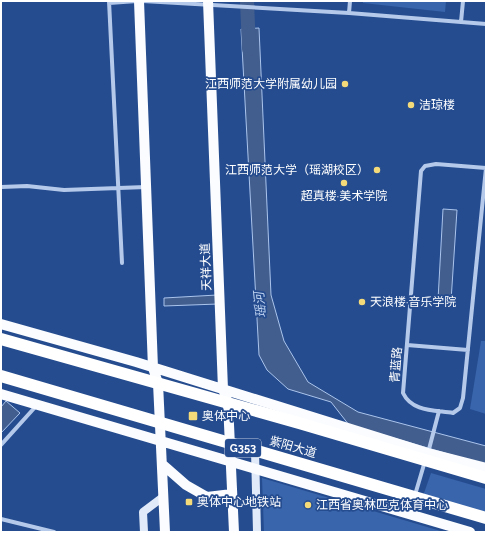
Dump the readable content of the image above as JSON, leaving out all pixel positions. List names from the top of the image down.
{
  "streets": {
    "highway": ["紫阳大道", "G353"],
    "main road": ["天祥大道"],
    "street": ["青蓝路"]
  },
  "crossings": [
    ["天祥大道", "紫阳大道"]
  ],
  "water": ["瑶河"],
  "places": {
    "other": [
      "江西师范大学附属幼儿园",
      "洁琼楼",
      "江西师范大学（瑶湖校区）",
      "超真楼·美术学院",
      "天浪楼·音乐学院",
      "江西省奥林匹克体育中心"
    ],
    "transit": ["奥体中心", "奥体中心地铁站"]
  }
}
